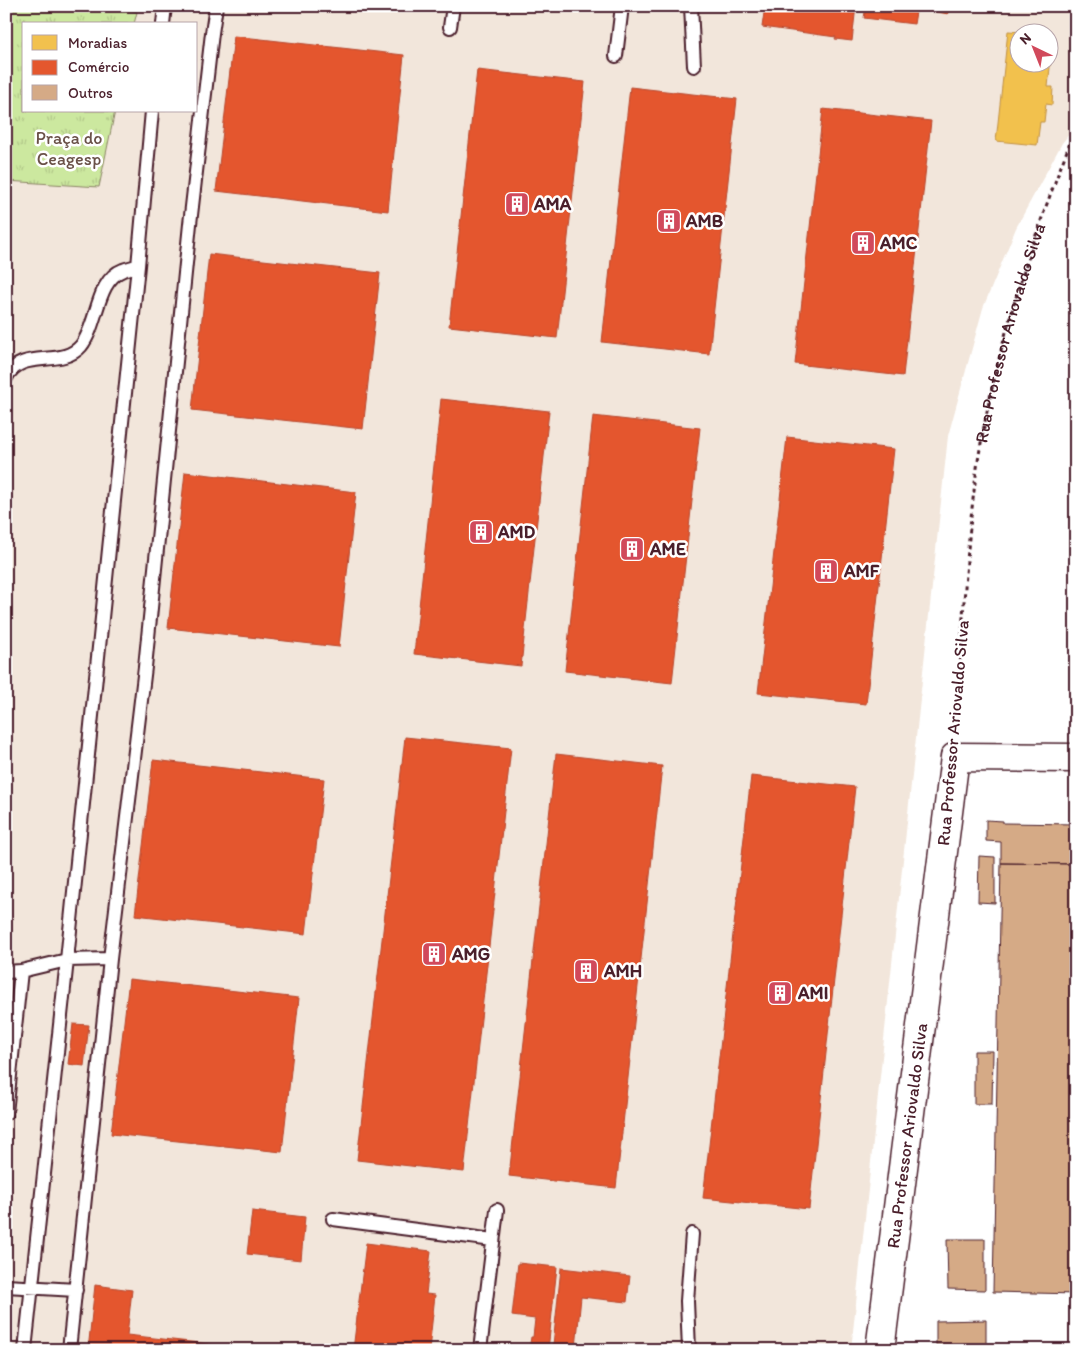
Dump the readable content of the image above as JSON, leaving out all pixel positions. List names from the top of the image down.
{
  "streets": {
    "street": ["Rua Professor Ariovaldo Silva"]
  },
  "parks": ["Praça do Ceagesp"],
  "places": {
    "building": [
      "AMA",
      "AMB",
      "AMC",
      "AMD",
      "AME",
      "AMF",
      "AMG",
      "AMH",
      "AMI"
    ]
  },
  "legend": ["Moradias", "Comércio", "Outros"],
  "north": "top left"
}
